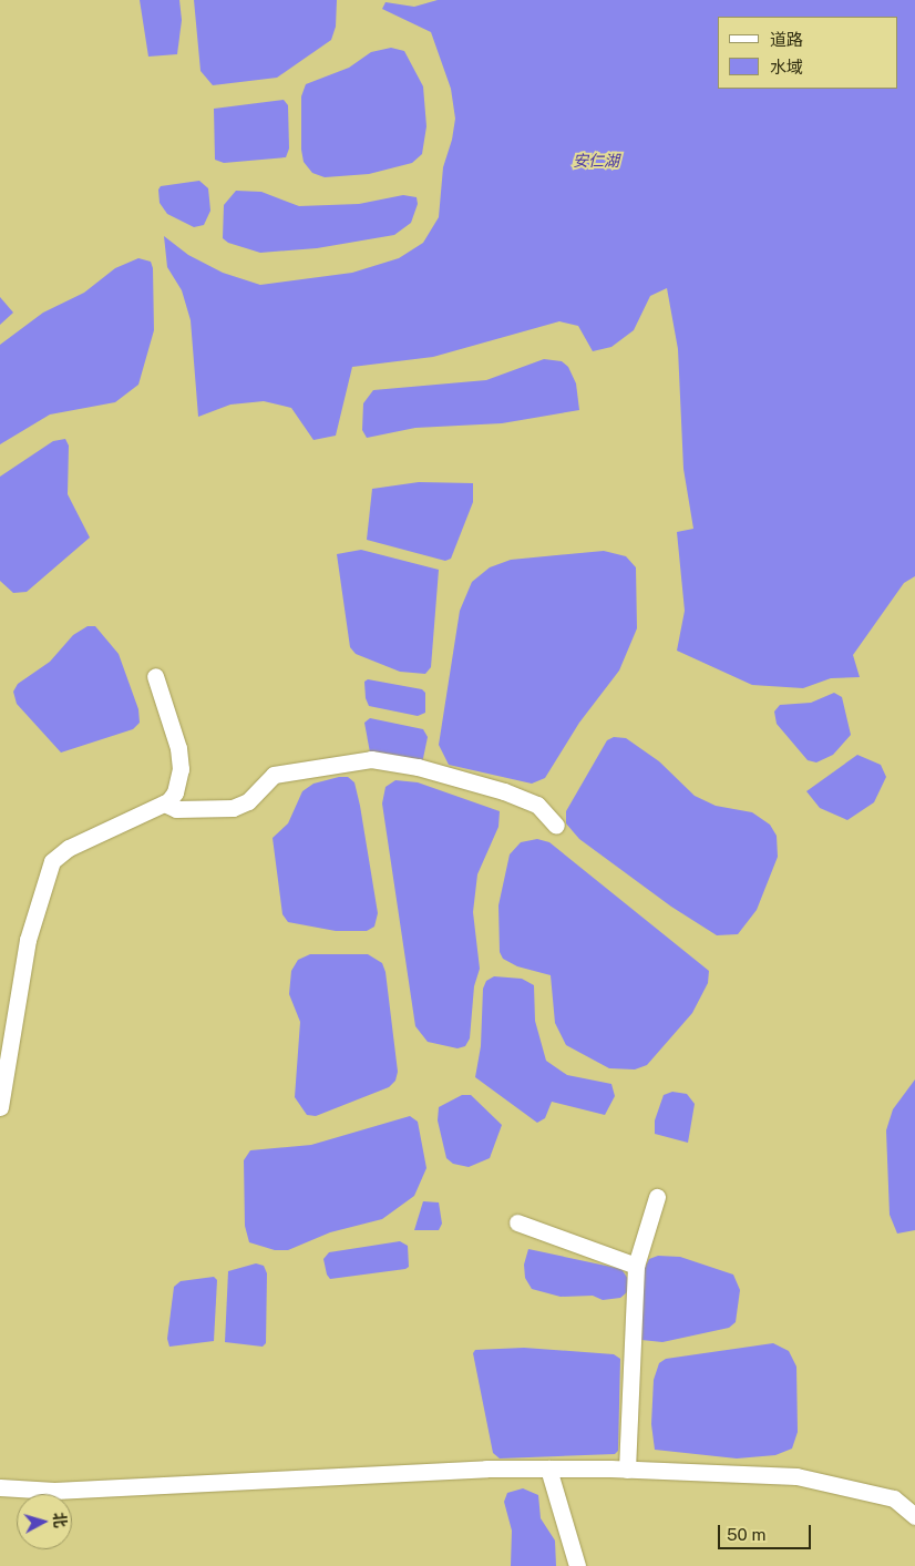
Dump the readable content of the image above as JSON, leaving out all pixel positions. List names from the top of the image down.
{
  "water": ["安仁湖"],
  "legend": ["道路", "水域"],
  "scale_bar": "50 m",
  "north": "right"
}
